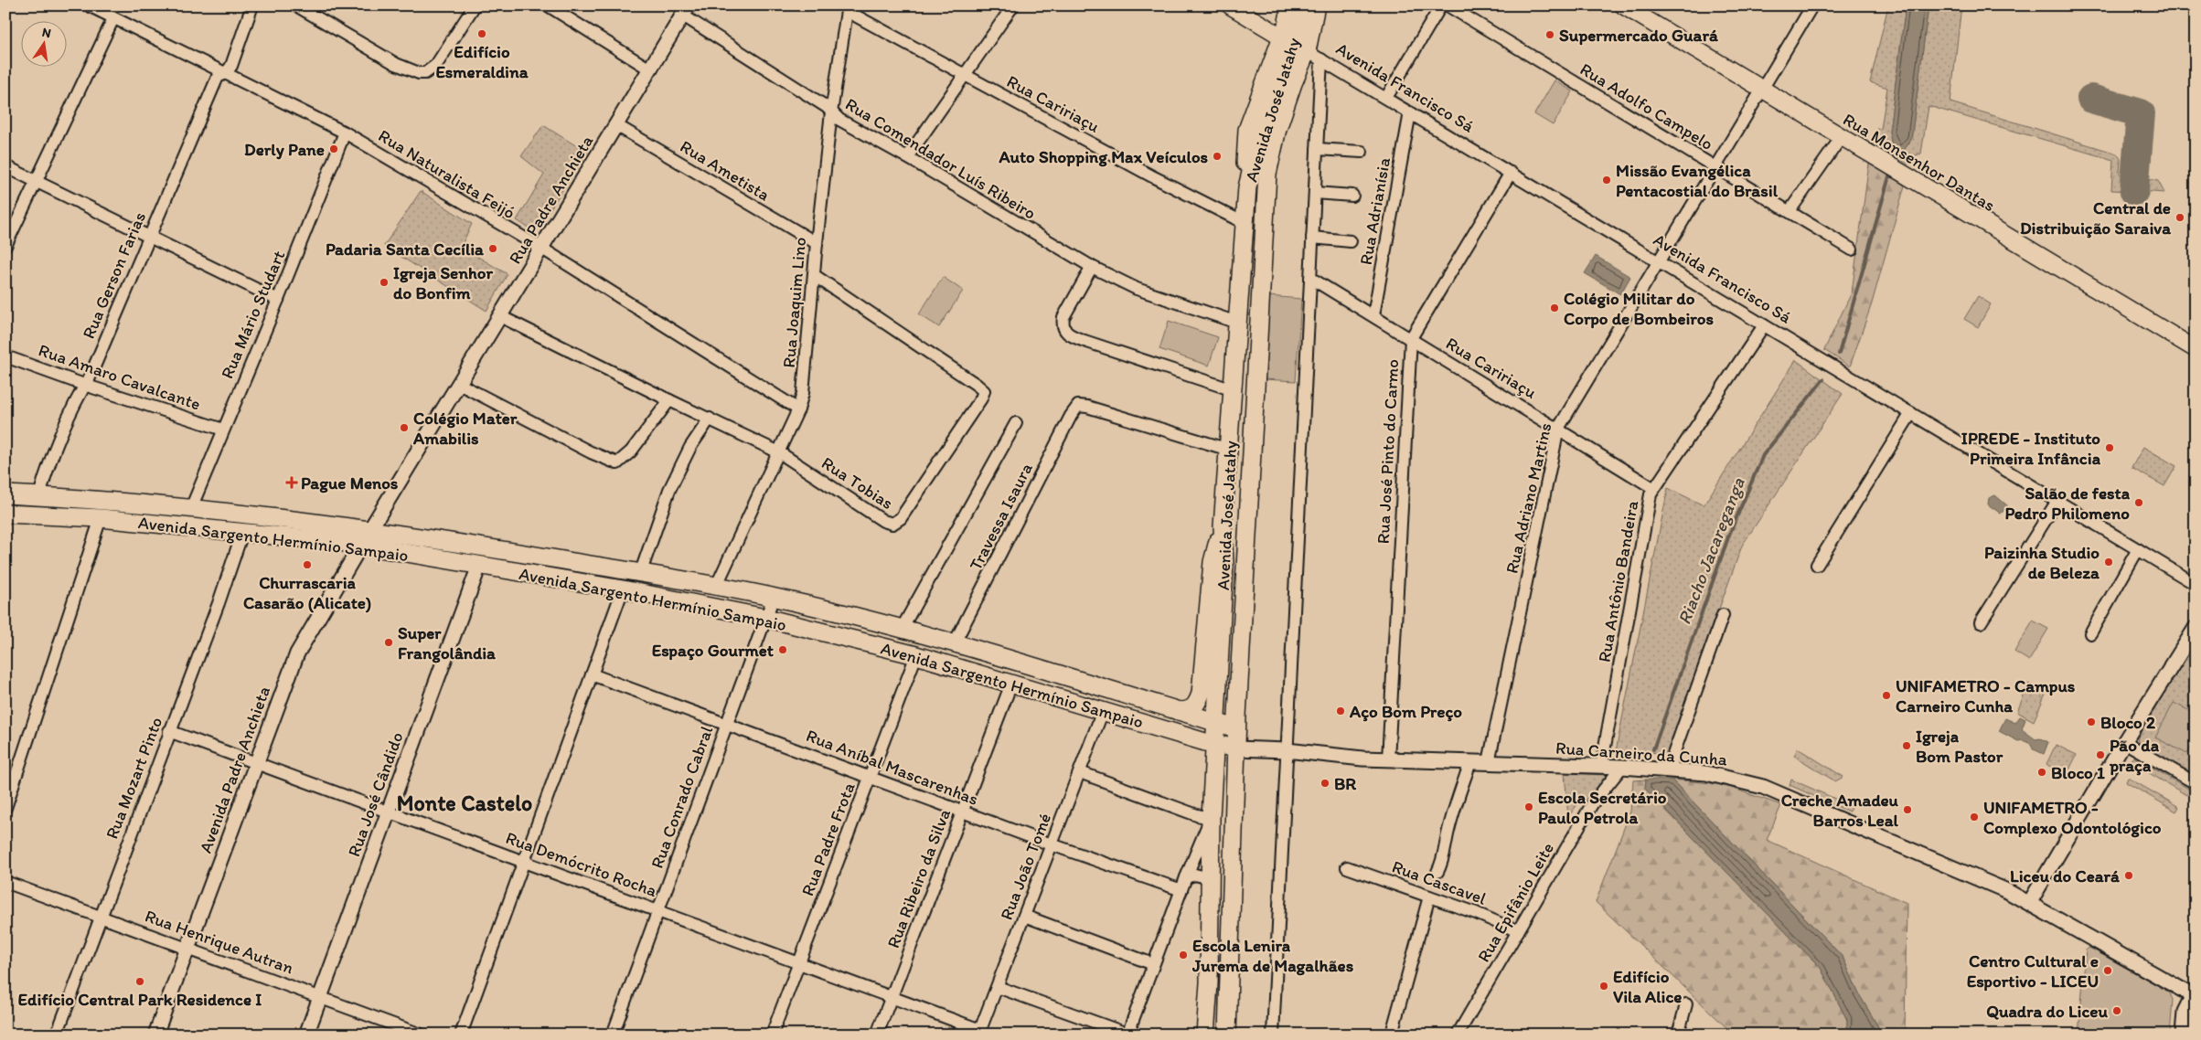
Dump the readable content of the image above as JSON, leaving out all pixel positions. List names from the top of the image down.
{
  "streets": {
    "main road": [
      "Avenida Francisco Sá",
      "Avenida José Jatahy",
      "Rua Monsenhor Dantas",
      "Avenida Sargento Hermínio Sampaio"
    ],
    "street": [
      "Rua Caririaçu",
      "Rua Adolfo Campelo",
      "Rua Comendador Luís Ribeiro",
      "Rua Ametista",
      "Rua Naturalista Feijó",
      "Rua Padre Anchieta",
      "Rua Adrianísia",
      "Rua Gerson Farias",
      "Rua Joaquim Lino",
      "Rua Mário Studart",
      "Rua Amaro Cavalcante",
      "Rua José Pinto do Carmo",
      "Rua Tobias",
      "Rua Adriano Martins",
      "Travessa Isaura",
      "Rua Antônio Bandeira",
      "Rua Carneiro da Cunha",
      "Rua Aníbal Mascarenhas",
      "Avenida Padre Anchieta",
      "Rua Mozart Pinto",
      "Rua José Cândido",
      "Rua Conrado Cabral",
      "Rua Padre Frota",
      "Rua Demócrito Rocha",
      "Rua João Tomé",
      "Rua Ribeiro da Silva",
      "Rua Cascavel",
      "Rua Epifânio Leite",
      "Rua Henrique Autran"
    ]
  },
  "crossings": [
    ["Avenida Francisco Sá", "Avenida José Jatahy"],
    ["Avenida Francisco Sá", "Rua Adrianísia"],
    ["Avenida Francisco Sá", "Rua José Pinto do Carmo"],
    ["Avenida Francisco Sá", "Rua Adriano Martins"],
    ["Avenida Francisco Sá", "Rua Antônio Bandeira"],
    ["Rua Caririaçu", "Avenida José Jatahy"],
    ["Rua Caririaçu", "Rua Adrianísia"],
    ["Rua Caririaçu", "Rua Joaquim Lino"],
    ["Rua Caririaçu", "Rua José Pinto do Carmo"],
    ["Rua Caririaçu", "Rua Adriano Martins"],
    ["Rua Caririaçu", "Rua Antônio Bandeira"],
    ["Rua Adolfo Campelo", "Rua Adriano Martins"],
    ["Avenida José Jatahy", "Rua Comendador Luís Ribeiro"],
    ["Avenida José Jatahy", "Travessa Isaura"],
    ["Avenida José Jatahy", "Avenida Sargento Hermínio Sampaio"],
    ["Avenida José Jatahy", "Rua Carneiro da Cunha"],
    ["Rua Comendador Luís Ribeiro", "Rua Padre Anchieta"],
    ["Rua Comendador Luís Ribeiro", "Rua Joaquim Lino"],
    ["Rua Monsenhor Dantas", "Rua Adriano Martins"],
    ["Rua Ametista", "Rua Padre Anchieta"],
    ["Rua Ametista", "Rua Joaquim Lino"],
    ["Rua Naturalista Feijó", "Rua Padre Anchieta"],
    ["Rua Naturalista Feijó", "Rua Gerson Farias"],
    ["Rua Naturalista Feijó", "Rua Joaquim Lino"],
    ["Rua Naturalista Feijó", "Rua Mário Studart"],
    ["Rua Padre Anchieta", "Rua Tobias"],
    ["Rua Padre Anchieta", "Avenida Sargento Hermínio Sampaio"],
    ["Rua Padre Anchieta", "Avenida Padre Anchieta"],
    ["Rua Gerson Farias", "Rua Amaro Cavalcante"],
    ["Rua Gerson Farias", "Avenida Sargento Hermínio Sampaio"],
    ["Rua Joaquim Lino", "Rua Tobias"],
    ["Rua Joaquim Lino", "Avenida Sargento Hermínio Sampaio"],
    ["Rua Mário Studart", "Rua Amaro Cavalcante"],
    ["Rua Mário Studart", "Avenida Sargento Hermínio Sampaio"],
    ["Rua José Pinto do Carmo", "Rua Carneiro da Cunha"],
    ["Rua Adriano Martins", "Rua Carneiro da Cunha"],
    ["Travessa Isaura", "Avenida Sargento Hermínio Sampaio"],
    ["Avenida Sargento Hermínio Sampaio", "Rua Carneiro da Cunha"],
    ["Avenida Sargento Hermínio Sampaio", "Avenida Padre Anchieta"],
    ["Avenida Sargento Hermínio Sampaio", "Rua Mozart Pinto"],
    ["Avenida Sargento Hermínio Sampaio", "Rua José Cândido"],
    ["Avenida Sargento Hermínio Sampaio", "Rua Conrado Cabral"],
    ["Avenida Sargento Hermínio Sampaio", "Rua Padre Frota"],
    ["Avenida Sargento Hermínio Sampaio", "Rua João Tomé"],
    ["Avenida Sargento Hermínio Sampaio", "Rua Ribeiro da Silva"],
    ["Rua Antônio Bandeira", "Rua Carneiro da Cunha"],
    ["Rua Carneiro da Cunha", "Rua Epifânio Leite"],
    ["Rua Aníbal Mascarenhas", "Rua Conrado Cabral"],
    ["Rua Aníbal Mascarenhas", "Rua Padre Frota"],
    ["Rua Aníbal Mascarenhas", "Rua João Tomé"],
    ["Rua Aníbal Mascarenhas", "Rua Ribeiro da Silva"],
    ["Avenida Padre Anchieta", "Rua Demócrito Rocha"],
    ["Avenida Padre Anchieta", "Rua Henrique Autran"],
    ["Rua Mozart Pinto", "Rua Demócrito Rocha"],
    ["Rua Mozart Pinto", "Rua Henrique Autran"],
    ["Rua José Cândido", "Rua Demócrito Rocha"],
    ["Rua José Cândido", "Rua Henrique Autran"],
    ["Rua Conrado Cabral", "Rua Demócrito Rocha"],
    ["Rua Padre Frota", "Rua Demócrito Rocha"],
    ["Rua Demócrito Rocha", "Rua João Tomé"],
    ["Rua Demócrito Rocha", "Rua Ribeiro da Silva"],
    ["Rua Cascavel", "Rua Epifânio Leite"]
  ],
  "districts": ["Monte Castelo"],
  "water": ["Riacho Jacareganga"],
  "places": {
    "other": [
      "Edifício Esmeraldina",
      "Supermercado Guará",
      "Derly Pane",
      "Auto Shopping Max Veículos",
      "Missão Evangélica Pentacostial do Brasil",
      "Central de Distribuição Saraiva",
      "Padaria Santa Cecília",
      "Igreja Senhor do Bonfim",
      "Colégio Militar do Corpo de Bombeiros",
      "Colégio Mater Amabilis",
      "IPREDE - Instituto Primeira Infância",
      "Salão de festa Pedro Philomeno",
      "Paizinha Studio de Beleza",
      "Churrascaria Casarão (Alicate)",
      "Super Frangolândia",
      "Espaço Gourmet",
      "UNIFAMETRO - Campus Carneiro Cunha",
      "Aço Bom Preço",
      "Bloco 2",
      "Igreja Bom Pastor",
      "Pão da praça",
      "Bloco 1",
      "BR",
      "Escola Secretário Paulo Petrola",
      "Creche Amadeu Barros Leal",
      "UNIFAMETRO - Complexo Odontológico",
      "Liceu do Ceará",
      "Escola Lenira Jurema de Magalhães",
      "Centro Cultural e Esportivo - LICEU",
      "Edifício Central Park Residence I",
      "Edifício Vila Alice",
      "Quadra do Liceu"
    ],
    "health": ["Pague Menos"]
  },
  "north": "top"
}
